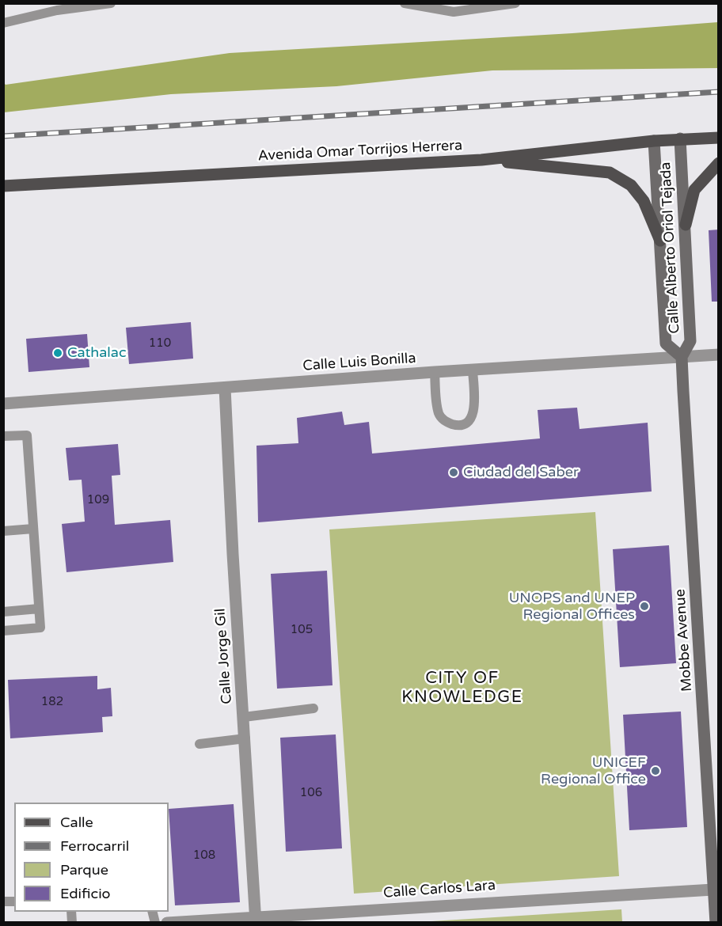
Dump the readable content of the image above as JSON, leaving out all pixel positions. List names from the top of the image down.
{
  "streets": {
    "main road": ["Avenida Omar Torrijos Herrera"],
    "street": [
      "Calle Alberto Oriol Tejada",
      "Calle Luis Bonilla",
      "Mobbe Avenue",
      "Calle Jorge Gil",
      "Calle Carlos Lara"
    ]
  },
  "crossings": [
    ["Avenida Omar Torrijos Herrera", "Calle Alberto Oriol Tejada"],
    ["Calle Alberto Oriol Tejada", "Calle Luis Bonilla"],
    ["Calle Alberto Oriol Tejada", "Mobbe Avenue"],
    ["Calle Luis Bonilla", "Mobbe Avenue"],
    ["Calle Luis Bonilla", "Calle Jorge Gil"],
    ["Mobbe Avenue", "Calle Carlos Lara"],
    ["Calle Jorge Gil", "Calle Carlos Lara"]
  ],
  "districts": ["CITY OF KNOWLEDGE"],
  "places": [
    "Cathalac",
    "Ciudad del Saber",
    "UNOPS and UNEP Regional Offices",
    "UNICEF Regional Office"
  ],
  "house_numbers": [
    "110",
    "109",
    "105",
    "182",
    "106",
    "108"
  ],
  "legend": [
    "Calle",
    "Ferrocarril",
    "Parque",
    "Edificio"
  ]
}
